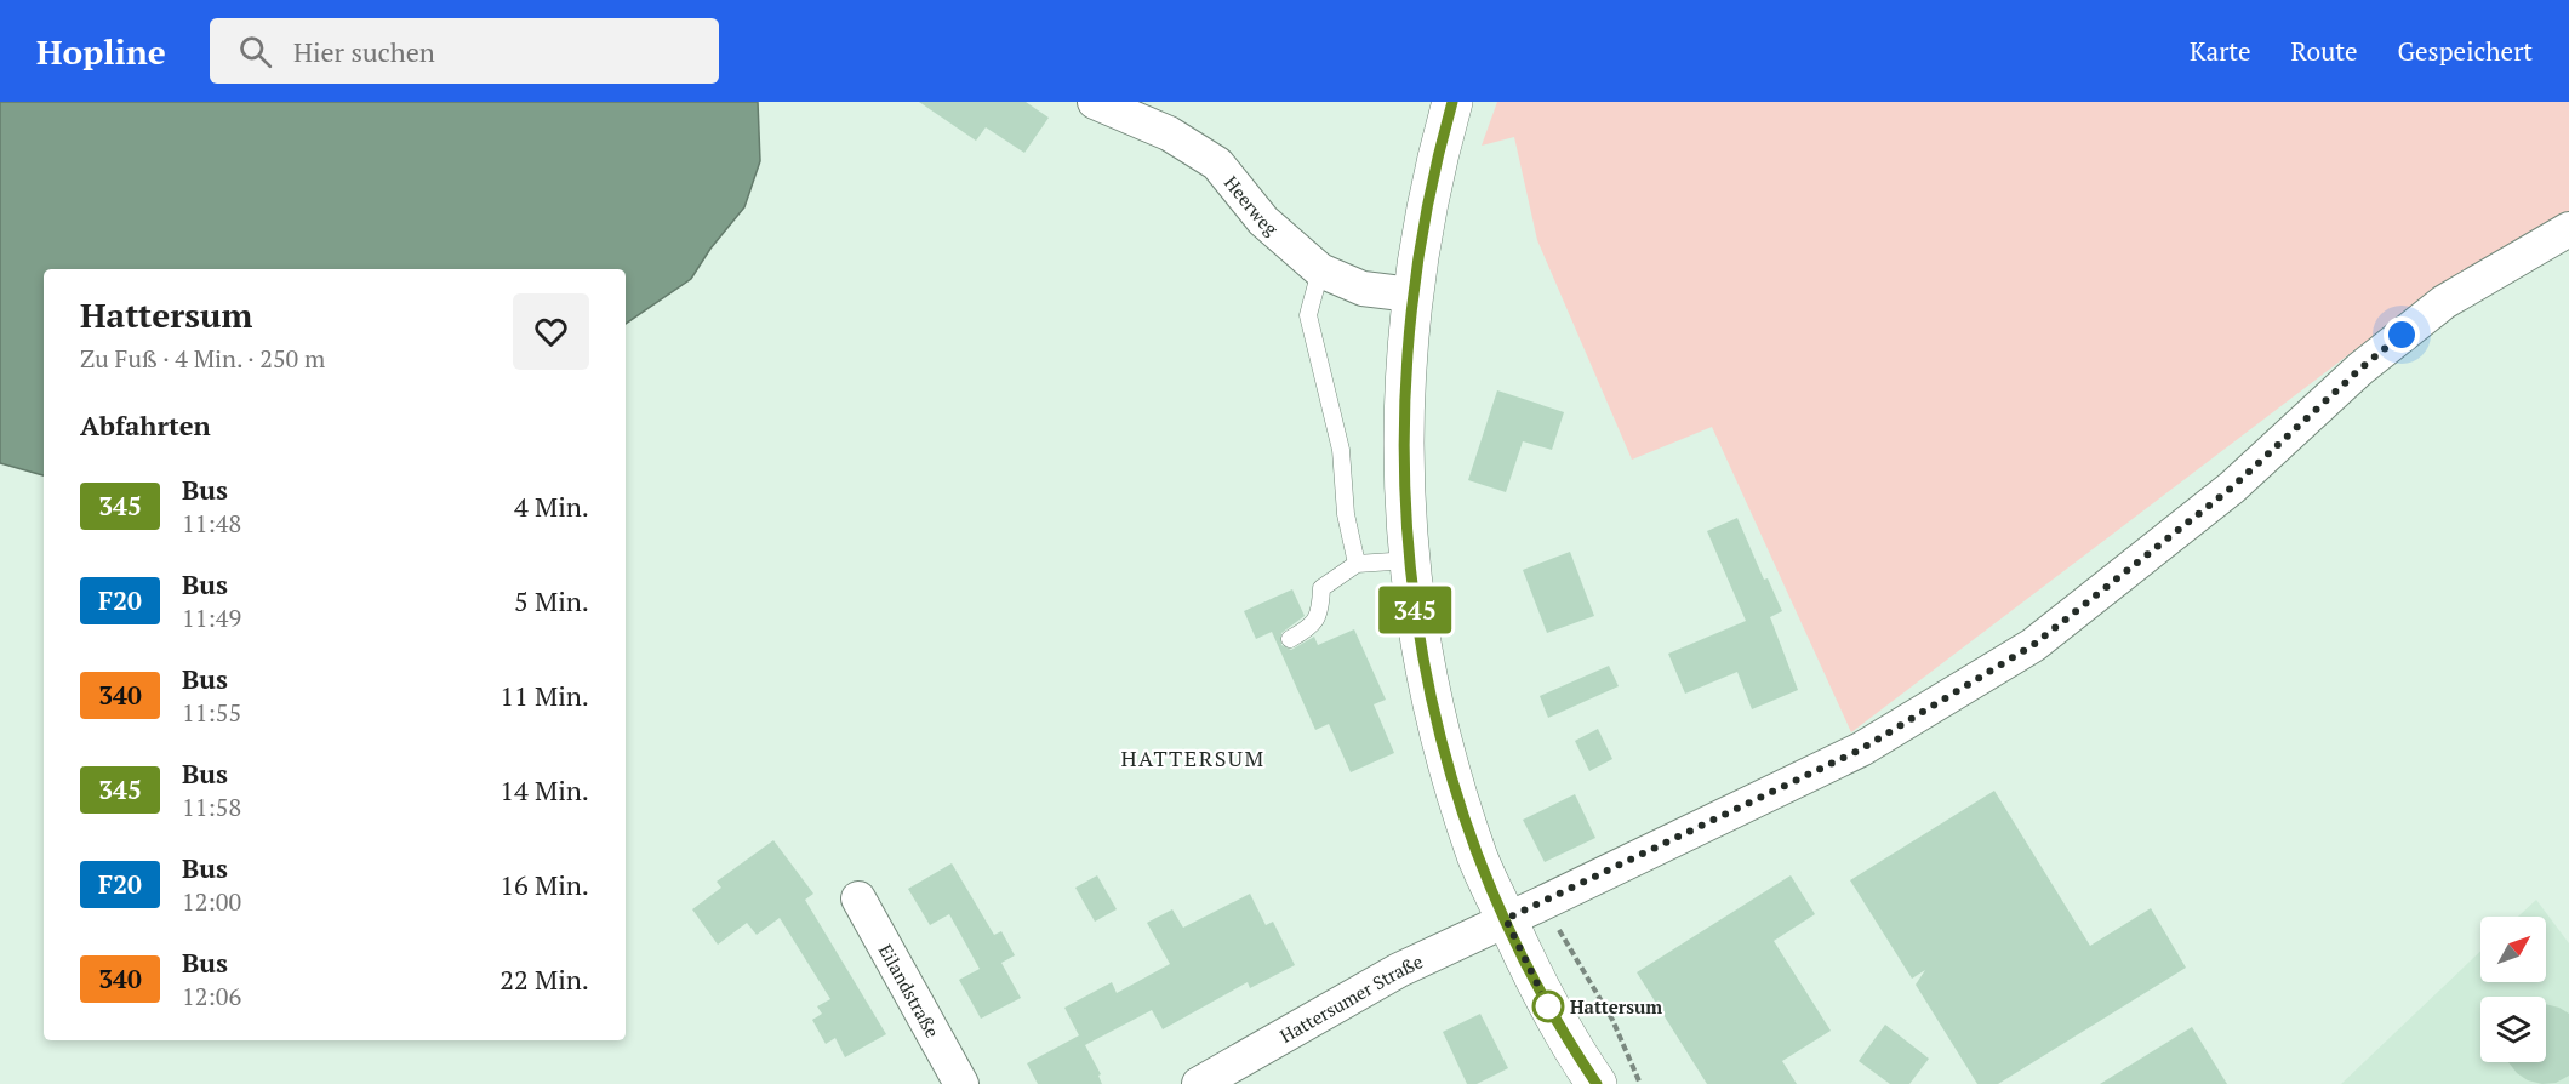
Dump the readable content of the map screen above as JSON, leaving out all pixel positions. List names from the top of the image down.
{
  "streets": {
    "street": ["Heerweg", "Eilandstraße", "Hattersumer Straße"]
  },
  "districts": ["HATTERSUM"],
  "places": ["Hattersum"],
  "lines": ["bus line 345"],
  "north": "top right",
  "page": {
    "header": "Hopline",
    "search": "Hier suchen",
    "nav": ["Karte", "Route", "Gespeichert"],
    "on_map": "345",
    "heading": [
      ["Hattersum", "Zu Fuß · 4 Min. · 250 m"],
      "Abfahrten"
    ],
    "list": [
      {
        "mark": "345",
        "name": "Bus",
        "note": "11:48",
        "value": "4 Min."
      },
      {
        "mark": "F20",
        "name": "Bus",
        "note": "11:49",
        "value": "5 Min."
      },
      {
        "mark": "340",
        "name": "Bus",
        "note": "11:55",
        "value": "11 Min."
      },
      {
        "mark": "345",
        "name": "Bus",
        "note": "11:58",
        "value": "14 Min."
      },
      {
        "mark": "F20",
        "name": "Bus",
        "note": "12:00",
        "value": "16 Min."
      },
      {
        "mark": "340",
        "name": "Bus",
        "note": "12:06",
        "value": "22 Min."
      }
    ]
  }
}
